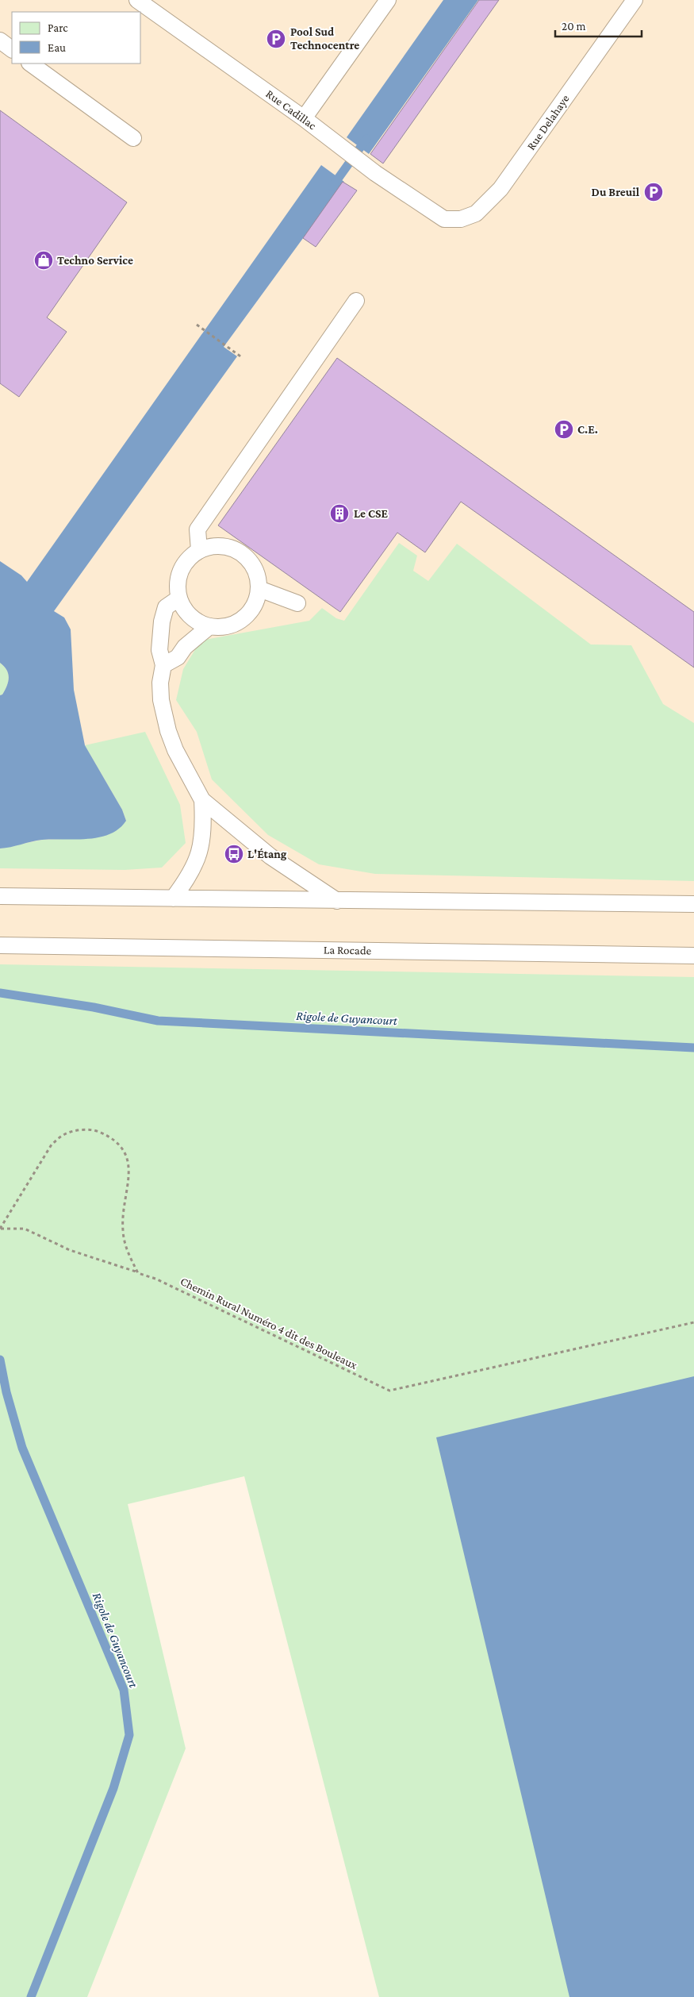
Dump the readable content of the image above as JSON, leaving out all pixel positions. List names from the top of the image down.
{
  "streets": {
    "lane": ["Rue Cadillac", "Rue Delahaye", "La Rocade"],
    "path": ["Chemin Rural Numéro 4 dit des Bouleaux"]
  },
  "crossings": [
    ["Rue Cadillac", "Rue Delahaye"]
  ],
  "water": ["Rigole de Guyancourt"],
  "places": {
    "parking": ["Pool Sud Technocentre", "Du Breuil", "C.E."],
    "shop": ["Techno Service"],
    "building": ["Le CSE"],
    "bus stop": ["L'Étang"]
  },
  "legend": ["Parc", "Eau"],
  "scale_bar": "20 m"
}
